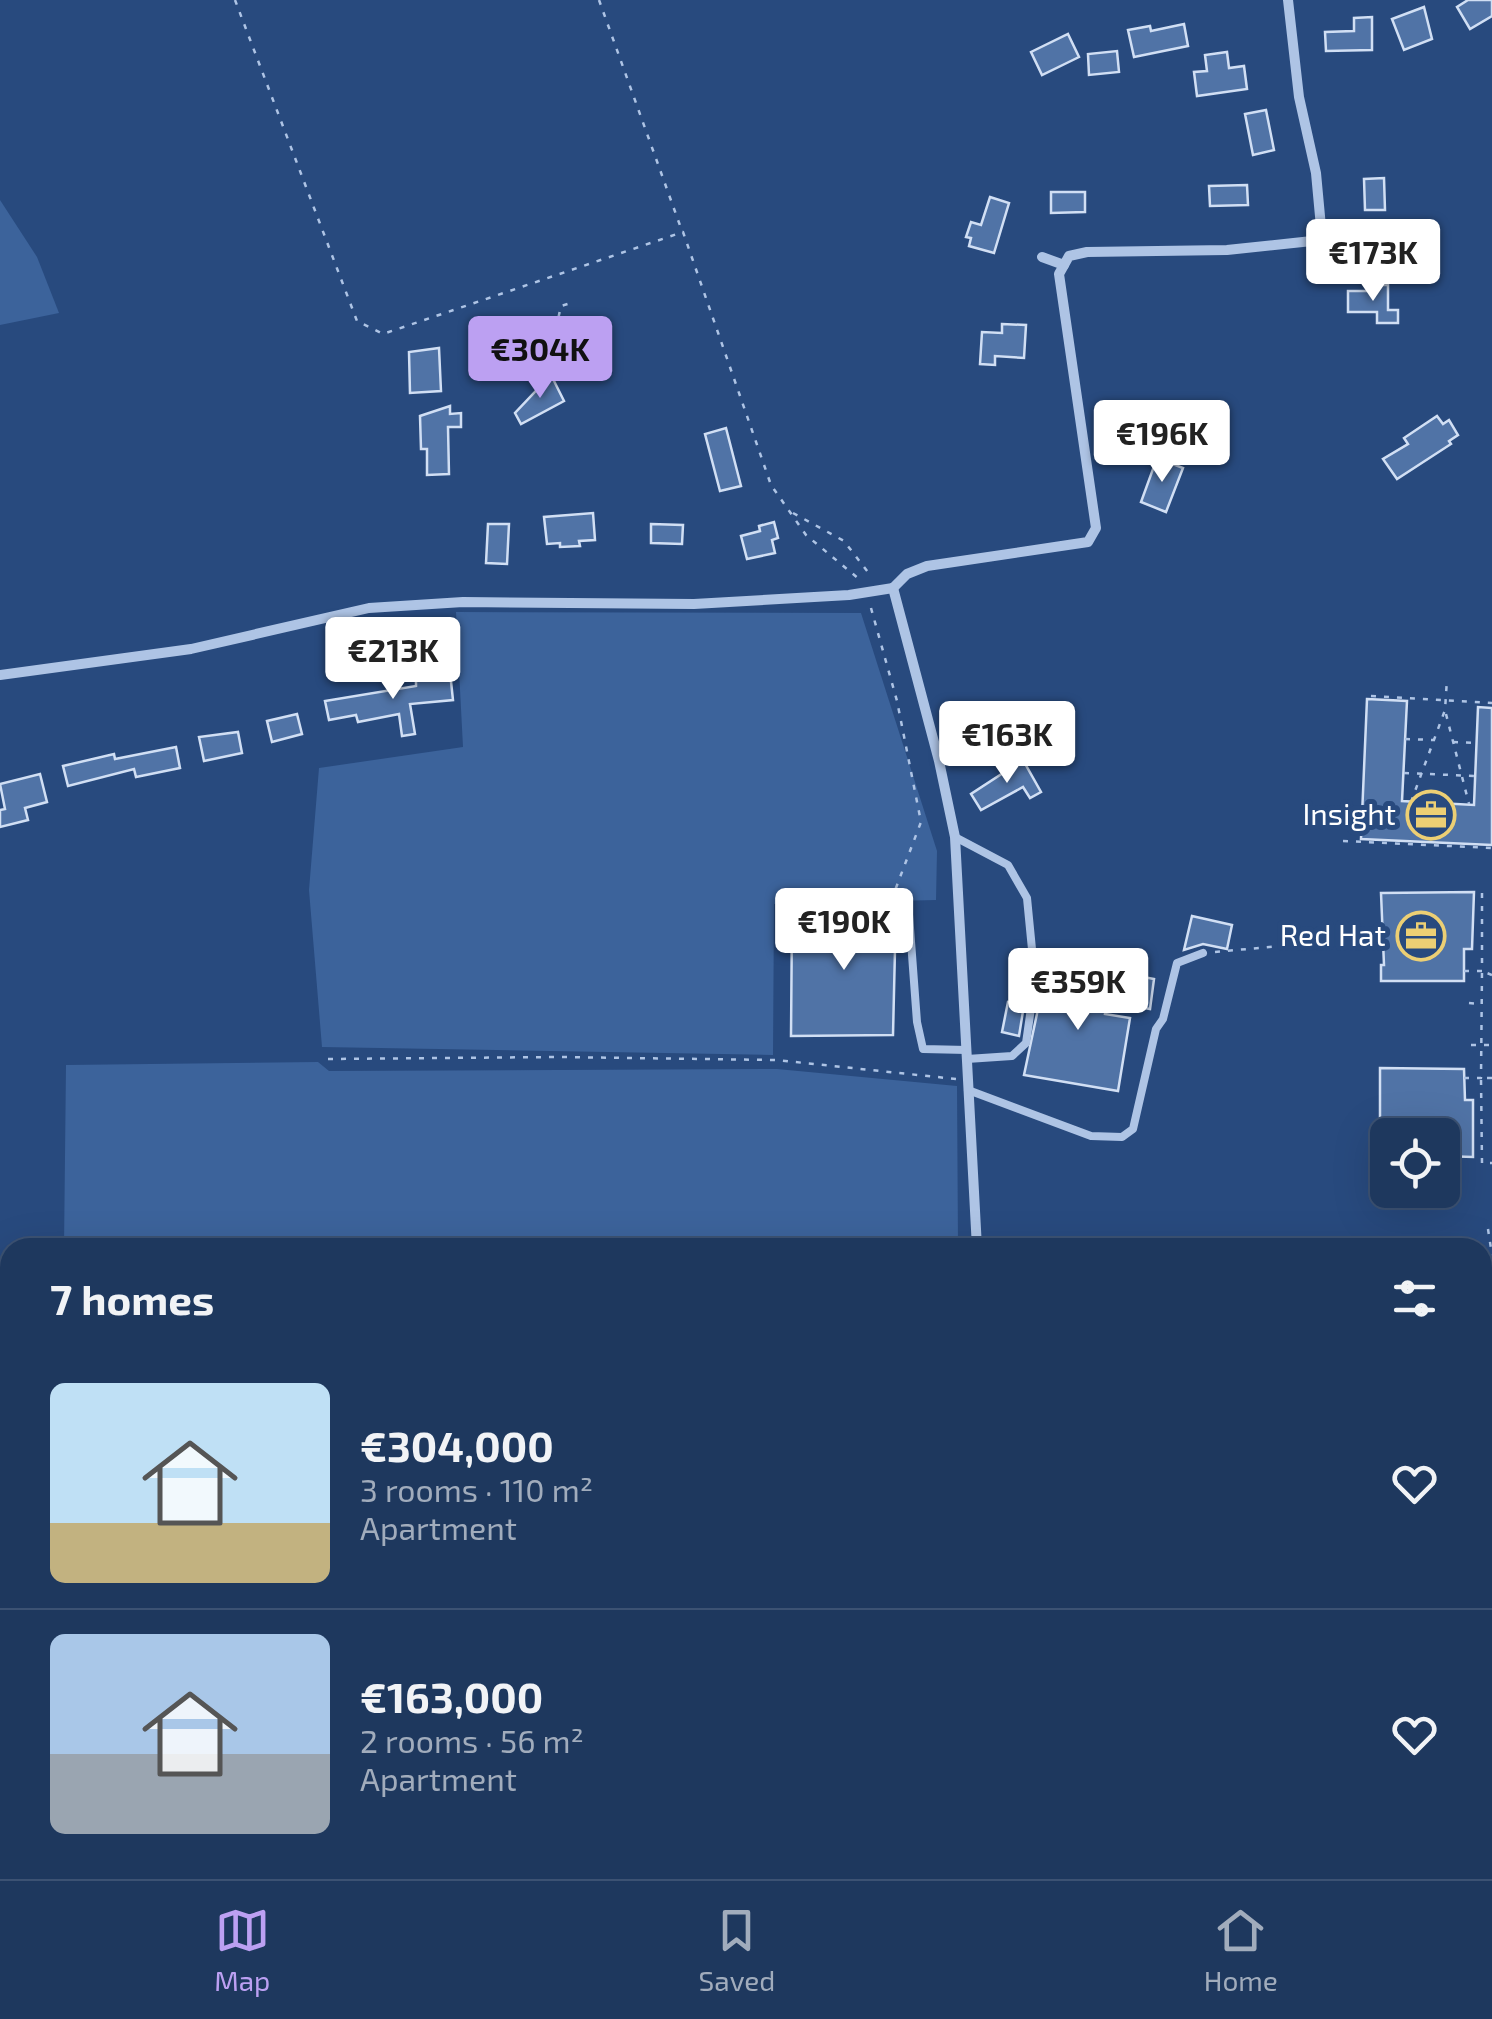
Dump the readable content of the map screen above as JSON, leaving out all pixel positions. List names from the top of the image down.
{
  "places": {
    "office": ["Insight", "Red Hat"]
  },
  "page": {
    "price": [
      "€173K",
      "€304K",
      "€196K",
      "€213K",
      "€163K",
      "€190K",
      "€359K"
    ],
    "heading": "7 homes",
    "list": [
      {
        "name": "€304,000",
        "note": "3 rooms · 110 m² · Apartment"
      },
      {
        "name": "€163,000",
        "note": "2 rooms · 56 m² · Apartment"
      }
    ],
    "tabs": ["Map", "Saved", "Home"]
  }
}
